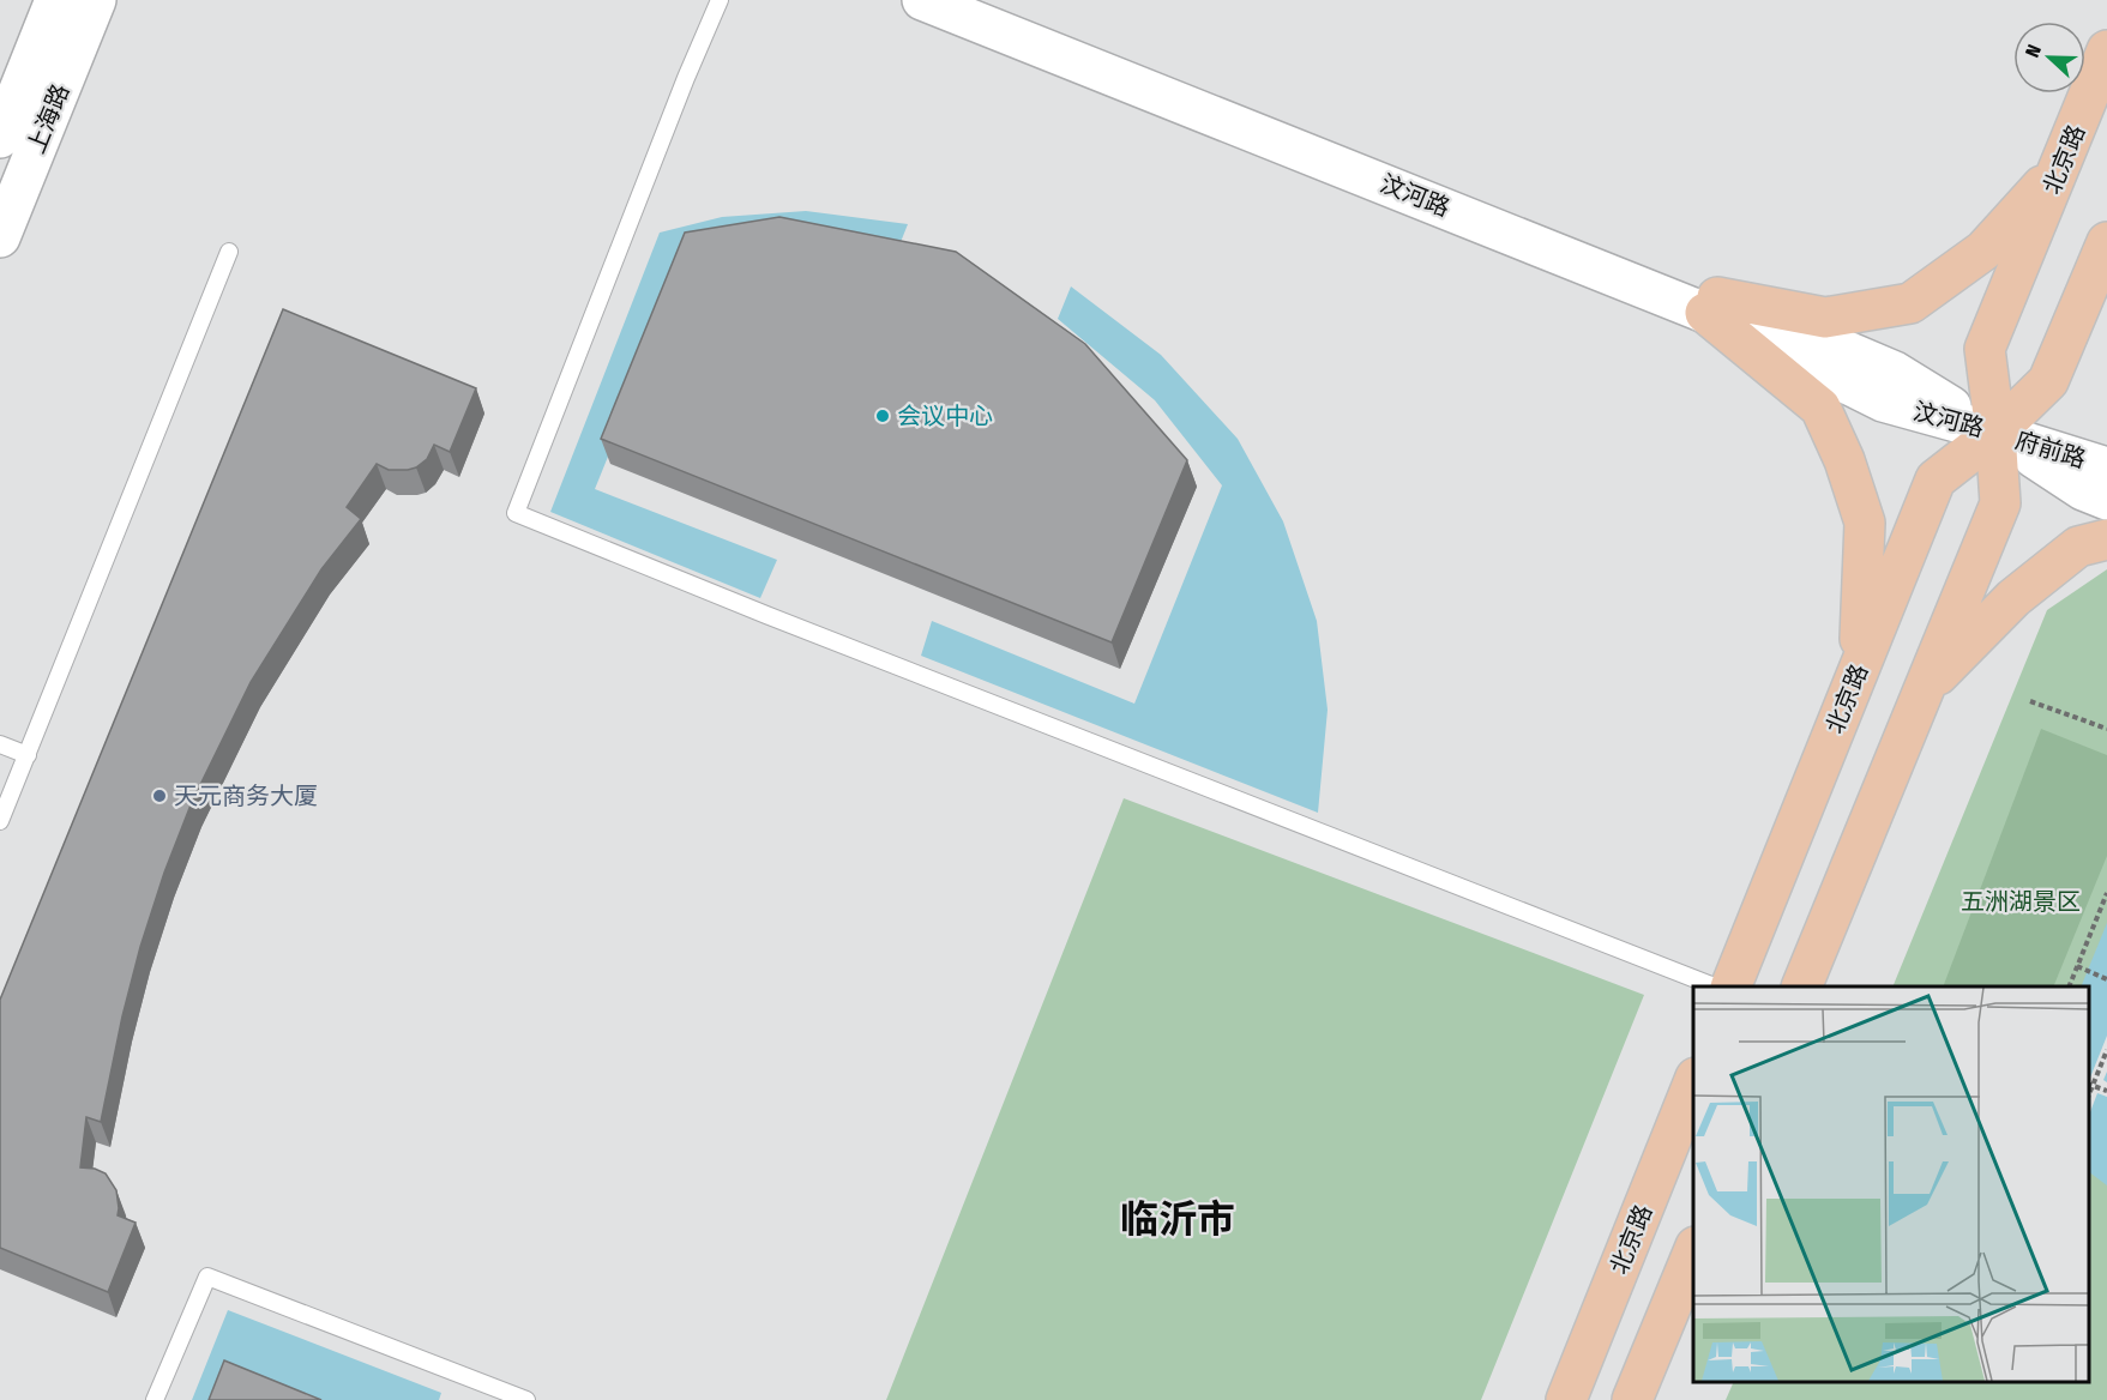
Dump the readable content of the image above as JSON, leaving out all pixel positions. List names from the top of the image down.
{
  "streets": {
    "main road": ["北京路"],
    "street": ["上海路", "汶河路", "府前路"]
  },
  "crossings": [
    ["北京路", "汶河路"],
    ["北京路", "府前路"],
    ["汶河路", "府前路"]
  ],
  "districts": ["临沂市"],
  "parks": ["五洲湖景区"],
  "places": ["会议中心", "天元商务大厦"],
  "north": "left"
}
